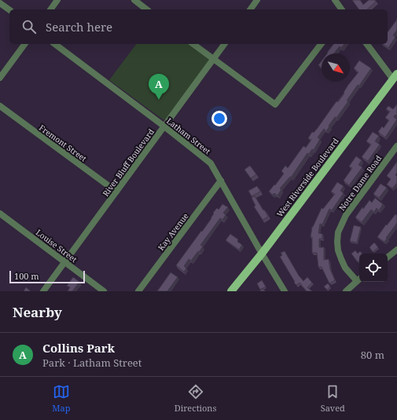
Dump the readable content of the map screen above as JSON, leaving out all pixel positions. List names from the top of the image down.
{
  "streets": {
    "main road": ["West Riverside Boulevard"],
    "street": [
      "Latham Street",
      "Fremont Street",
      "River Bluff Boulevard",
      "Notre Dame Road",
      "Kay Avenue",
      "Louise Street"
    ]
  },
  "crossings": [
    ["Latham Street", "River Bluff Boulevard"],
    ["Latham Street", "West Riverside Boulevard"],
    ["Latham Street", "Kay Avenue"],
    ["Fremont Street", "River Bluff Boulevard"],
    ["River Bluff Boulevard", "Louise Street"]
  ],
  "scale_bar": "100 m",
  "north": "bottom right",
  "page": {
    "search": "Search here",
    "pins": "A",
    "scale": "100 m",
    "heading": "Nearby",
    "list": [
      {
        "mark": "A",
        "name": "Collins Park",
        "note": "Park · Latham Street",
        "value": "80 m"
      }
    ],
    "nav": ["Map", "Directions", "Saved"]
  }
}
